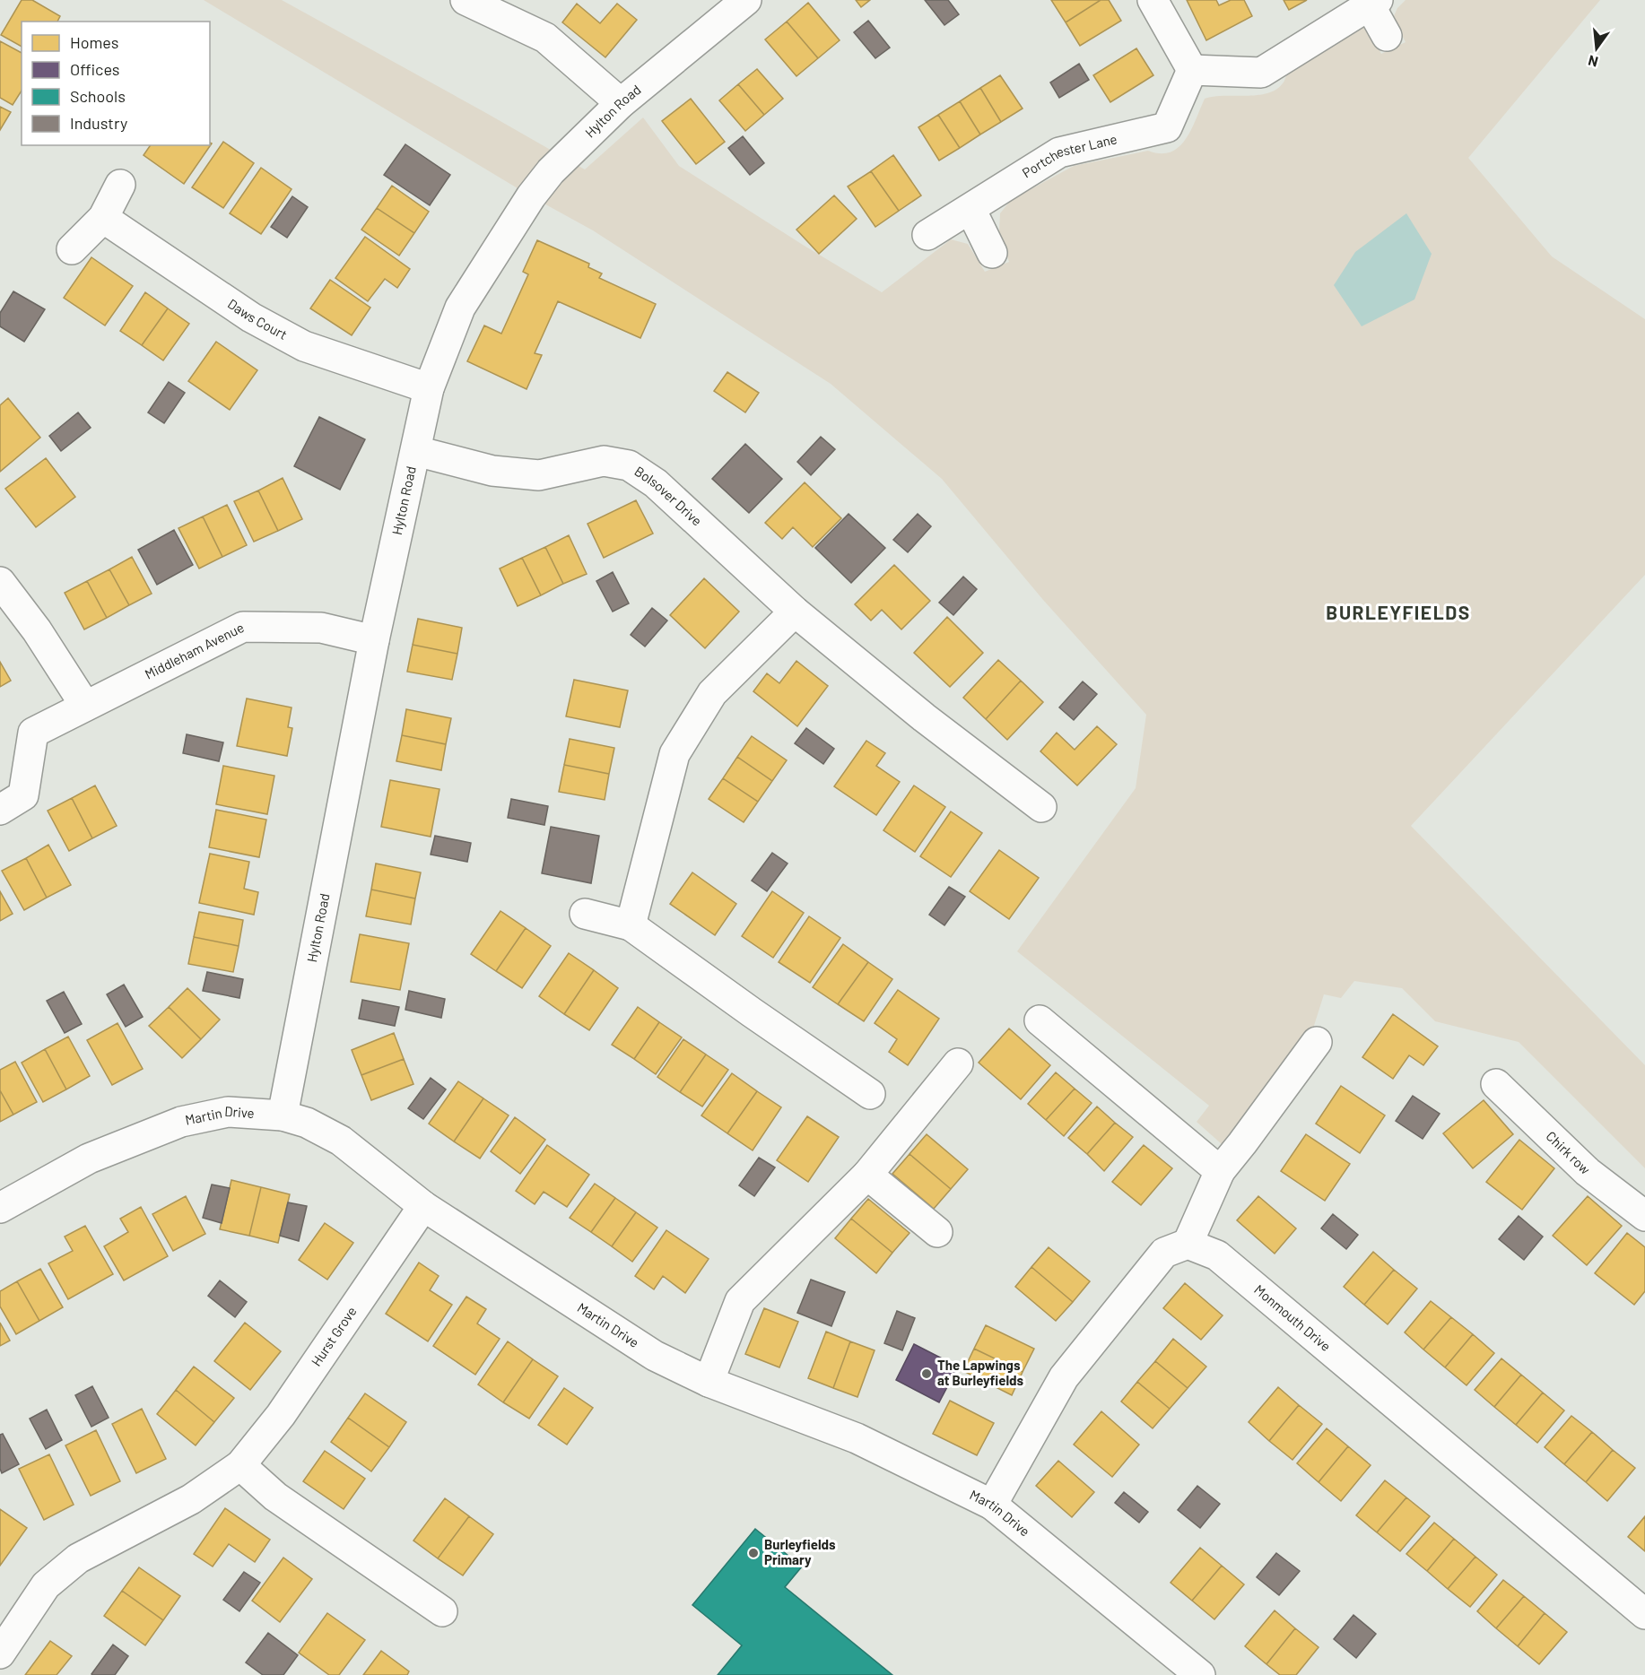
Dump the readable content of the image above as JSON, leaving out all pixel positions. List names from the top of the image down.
{
  "streets": {
    "street": [
      "Hylton Road",
      "Portchester Lane",
      "Daws Court",
      "Bolsover Drive",
      "Middleham Avenue",
      "Martin Drive",
      "Chirk row",
      "Monmouth Drive",
      "Hurst Grove"
    ]
  },
  "crossings": [
    ["Hylton Road", "Daws Court"],
    ["Hylton Road", "Bolsover Drive"],
    ["Hylton Road", "Middleham Avenue"],
    ["Hylton Road", "Martin Drive"],
    ["Martin Drive", "Hurst Grove"]
  ],
  "districts": ["BURLEYFIELDS"],
  "places": ["The Lapwings at Burleyfields", "Burleyfields Primary"],
  "legend": [
    "Homes",
    "Offices",
    "Schools",
    "Industry"
  ],
  "north": "bottom"
}
